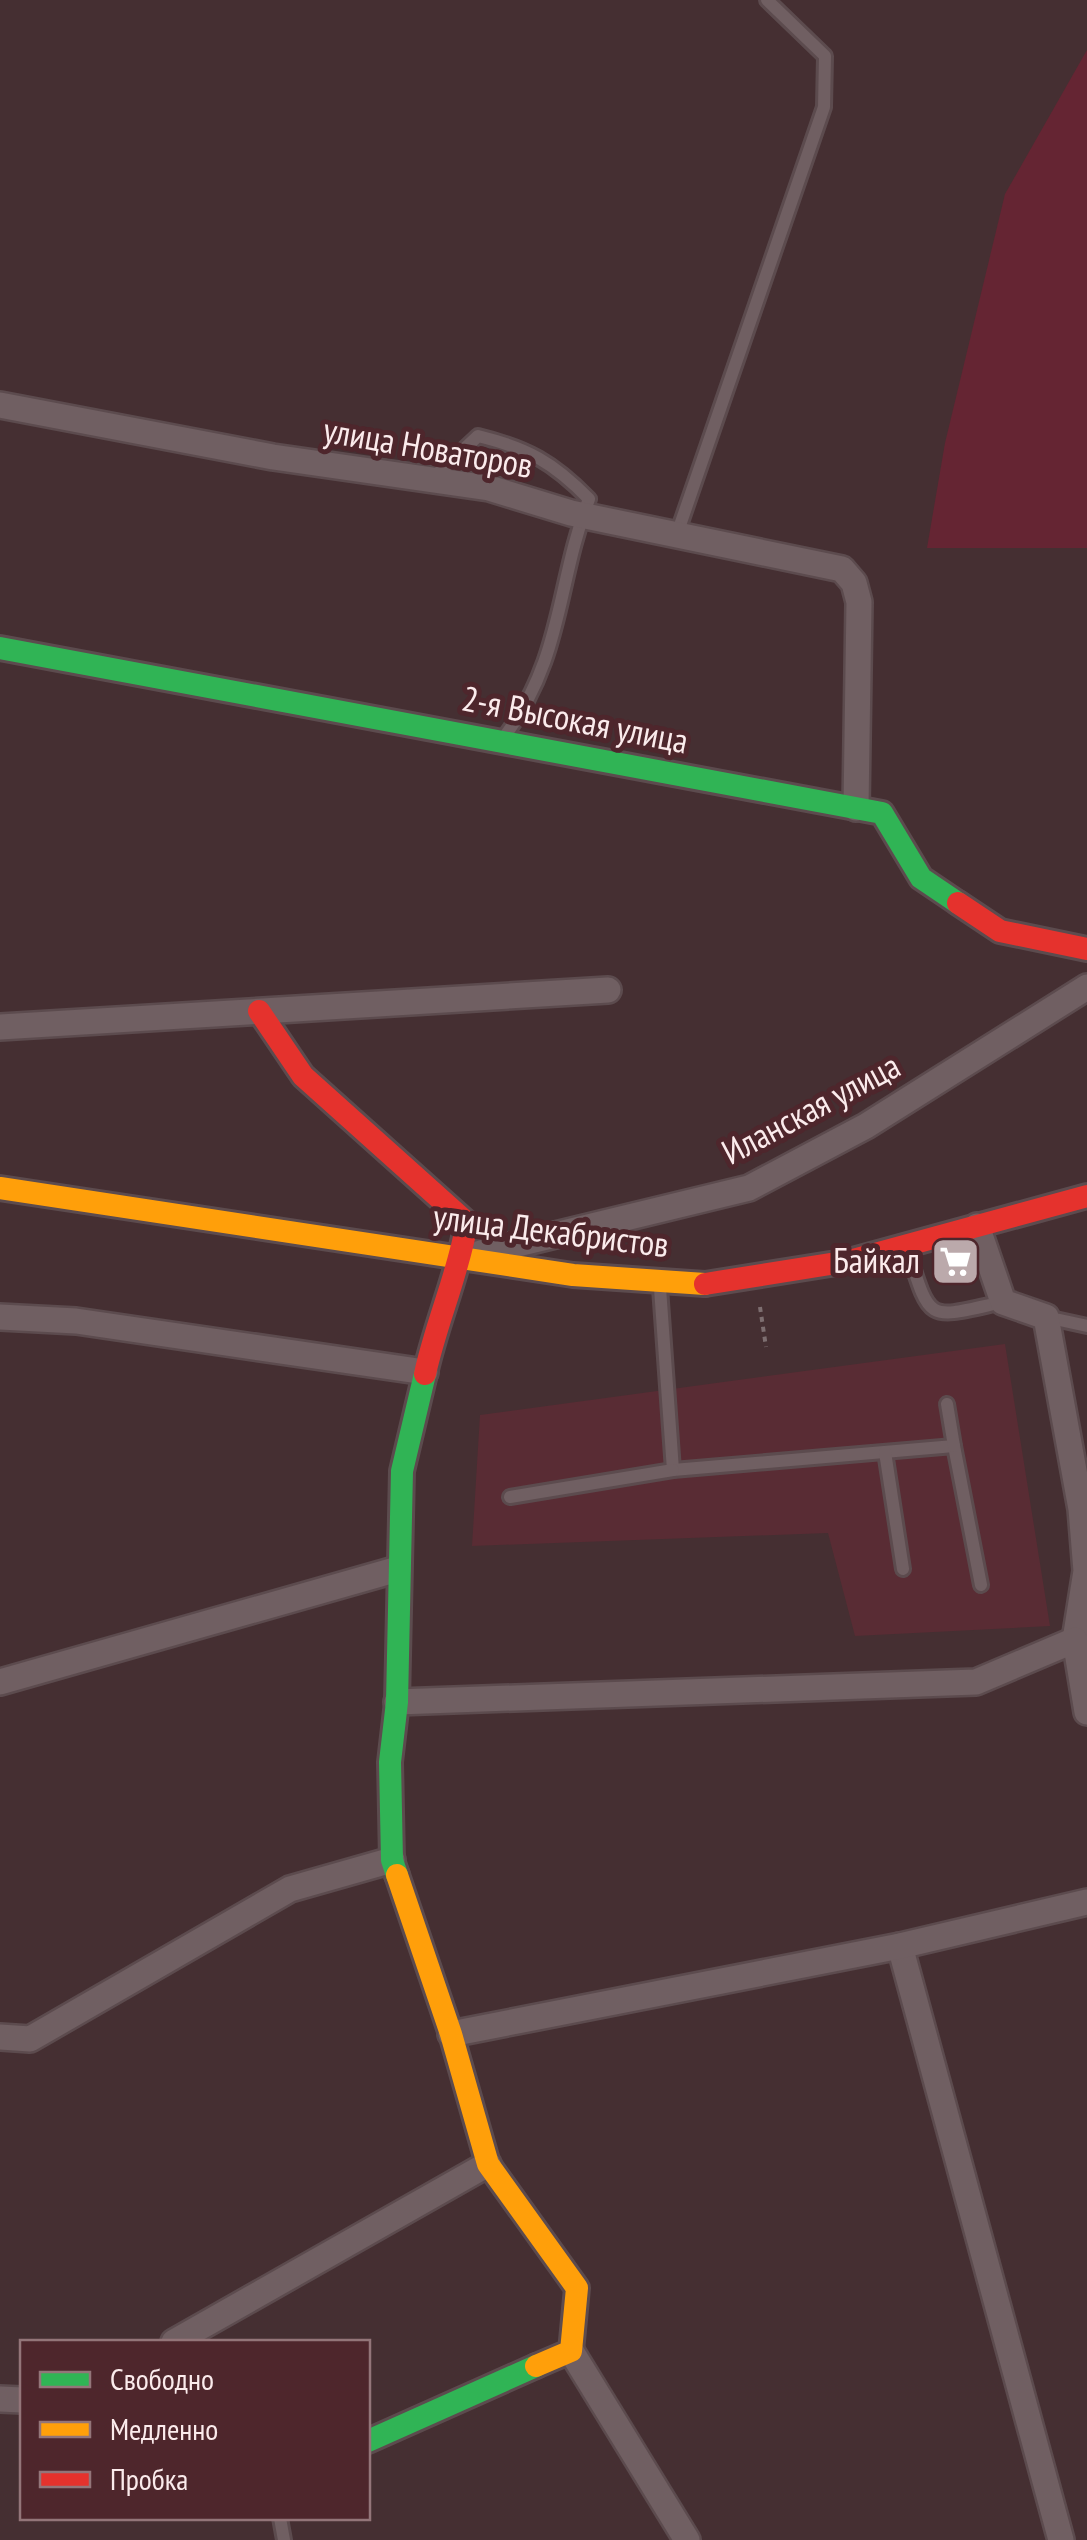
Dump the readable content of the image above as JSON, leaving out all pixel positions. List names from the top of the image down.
{
  "streets": {
    "street": [
      "улица Новаторов",
      "2-я Высокая улица",
      "Иланская улица",
      "улица Декабристов"
    ]
  },
  "crossings": [
    ["улица Новаторов", "2-я Высокая улица"],
    ["Иланская улица", "улица Декабристов"]
  ],
  "places": {
    "supermarket": ["Байкал"]
  },
  "legend": ["Свободно", "Медленно", "Пробка"]
}
